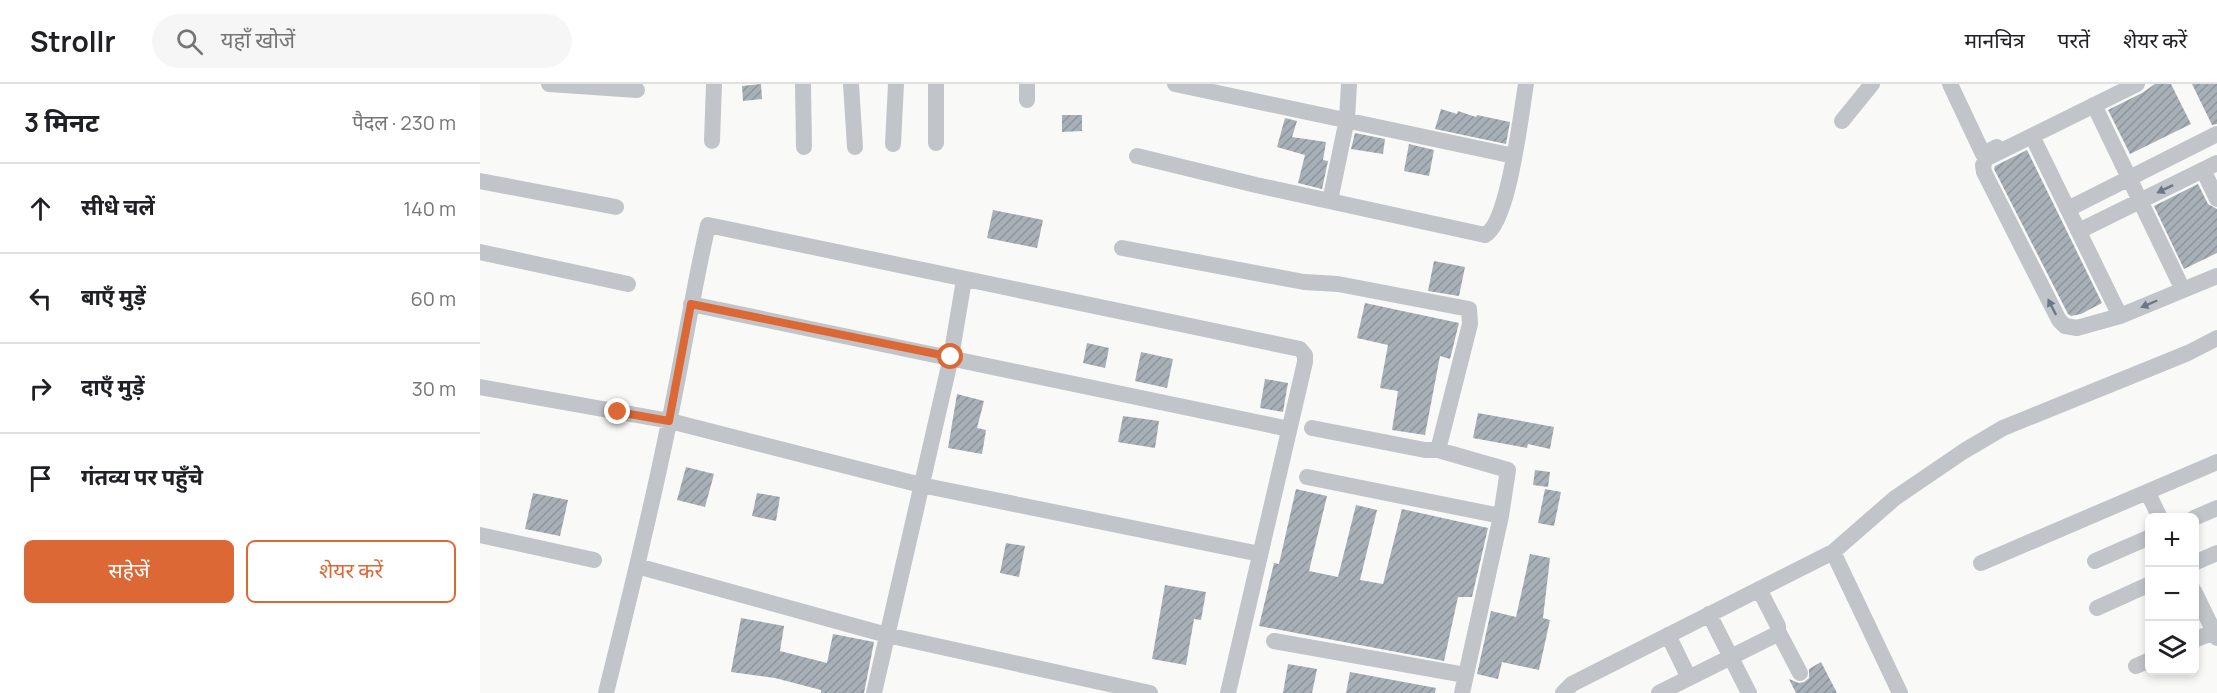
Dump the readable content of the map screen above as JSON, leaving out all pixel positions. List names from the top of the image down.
{
  "page": {
    "header": "Strollr",
    "search": "यहाँ खोजें",
    "nav": ["मानचित्र", "परतें", "शेयर करें"],
    "heading": ["3 मिनट", "पैदल · 230 m"],
    "list": [
      ["सीधे चलें", "140 m"],
      ["बाएँ मुड़ें", "60 m"],
      ["दाएँ मुड़ें", "30 m"],
      "गंतव्य पर पहुँचे"
    ],
    "map_buttons": ["+", "−"],
    "buttons": ["सहेजें", "शेयर करें"]
  }
}
